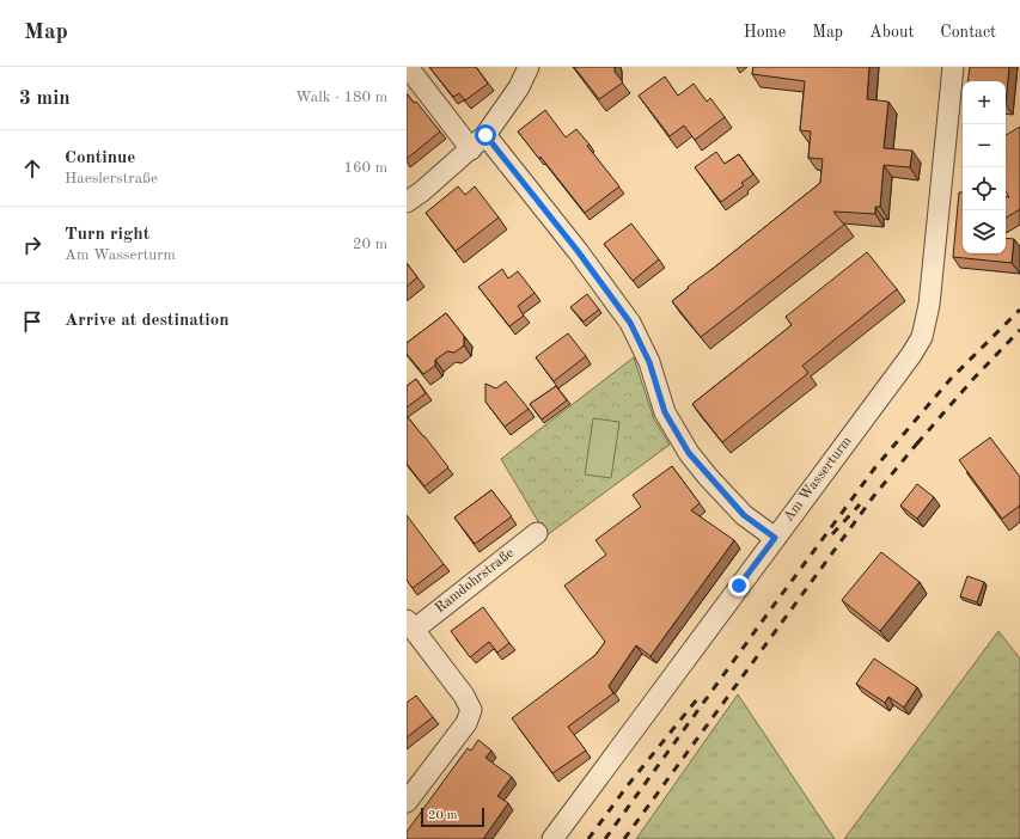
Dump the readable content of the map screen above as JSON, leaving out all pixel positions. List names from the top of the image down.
{
  "streets": {
    "street": ["Am Wasserturm", "Ramdohrstraße"]
  },
  "scale_bar": "20 m",
  "page": {
    "header": "Map",
    "nav": [
      "Home",
      "Map",
      "About",
      "Contact"
    ],
    "heading": ["3 min", "Walk · 180 m"],
    "map_buttons": ["+", "−"],
    "list": [
      ["Continue", "Haeslerstraße", "160 m"],
      ["Turn right", "Am Wasserturm", "20 m"],
      "Arrive at destination"
    ],
    "scale": "20 m"
  }
}
